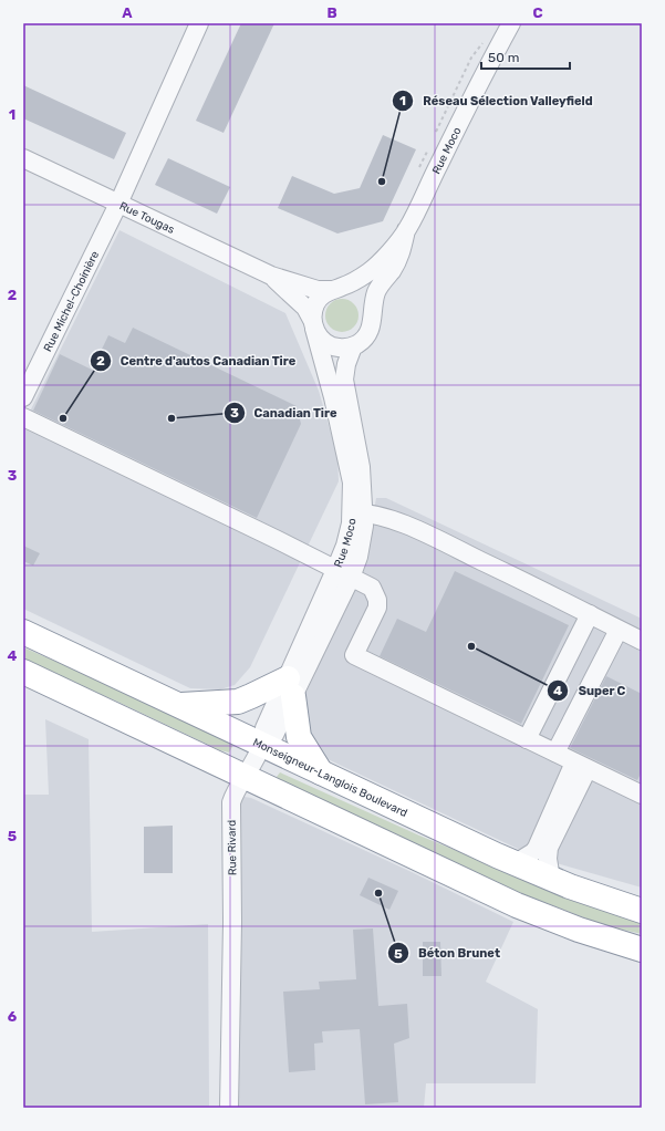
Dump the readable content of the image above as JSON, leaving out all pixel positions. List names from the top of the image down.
{
  "streets": {
    "highway": ["Monseigneur-Langlois Boulevard"],
    "street": [
      "Rue Moco",
      "Rue Tougas",
      "Rue Michel-Choinière",
      "Rue Rivard"
    ]
  },
  "crossings": [
    ["Rue Moco", "Rue Tougas"],
    ["Rue Moco", "Monseigneur-Langlois Boulevard"],
    ["Rue Moco", "Rue Rivard"],
    ["Rue Tougas", "Rue Michel-Choinière"]
  ],
  "places": [
    "Réseau Sélection Valleyfield",
    "Centre d'autos Canadian Tire",
    "Canadian Tire",
    "Super C",
    "Béton Brunet"
  ],
  "scale_bar": "50 m",
  "grid": {
    "columns": ["A", "B", "C"],
    "rows": [
      "1",
      "2",
      "3",
      "4",
      "5",
      "6"
    ]
  }
}
